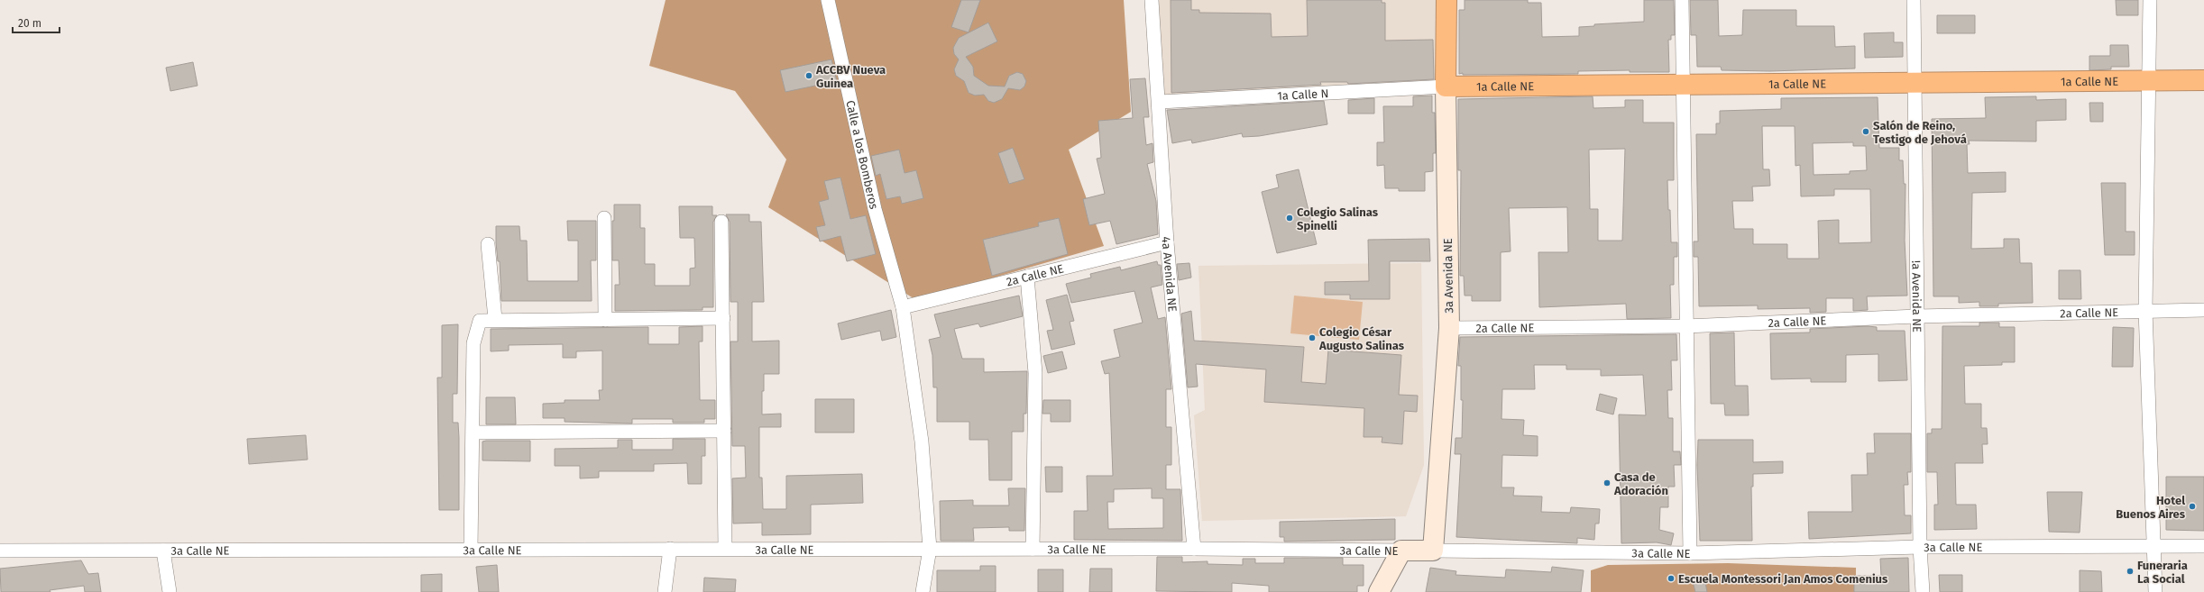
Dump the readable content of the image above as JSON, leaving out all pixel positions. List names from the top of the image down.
{
  "streets": {
    "highway": ["1a Calle NE", "3a Avenida NE"],
    "street": [
      "1a Calle N",
      "Calle a los Bomberos",
      "4a Avenida NE",
      "2a Calle NE",
      "!a Avenida NE",
      "3a Calle NE"
    ]
  },
  "crossings": [
    ["1a Calle NE", "1a Calle N"],
    ["1a Calle NE", "3a Avenida NE"],
    ["1a Calle NE", "!a Avenida NE"],
    ["1a Calle N", "4a Avenida NE"],
    ["1a Calle N", "3a Avenida NE"],
    ["Calle a los Bomberos", "2a Calle NE"],
    ["Calle a los Bomberos", "3a Calle NE"],
    ["4a Avenida NE", "2a Calle NE"],
    ["4a Avenida NE", "3a Calle NE"],
    ["2a Calle NE", "3a Avenida NE"],
    ["2a Calle NE", "!a Avenida NE"],
    ["3a Avenida NE", "3a Calle NE"],
    ["!a Avenida NE", "3a Calle NE"]
  ],
  "places": [
    "ACCBV Nueva Guinea",
    "Salón de Reino, Testigo de Jehová",
    "Colegio Salinas Spinelli",
    "Colegio César Augusto Salinas",
    "Casa de Adoración",
    "Hotel Buenos Aires",
    "Funeraria La Social",
    "Escuela Montessori Jan Amos Comenius"
  ],
  "scale_bar": "20 m"
}
